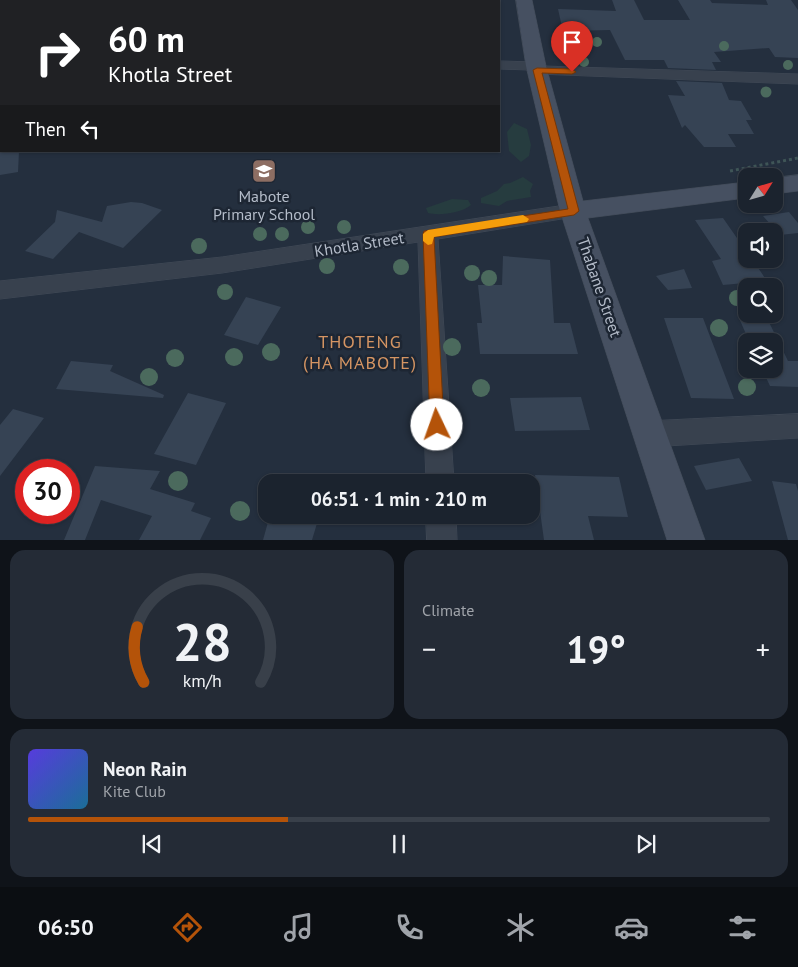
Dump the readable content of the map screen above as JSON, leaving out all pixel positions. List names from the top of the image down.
{
  "streets": {
    "street": ["Khotla Street", "Thabane Street"]
  },
  "crossings": [
    ["Khotla Street", "Thabane Street"]
  ],
  "districts": ["THOTENG (HA MABOTE)"],
  "places": {
    "school or university": ["Mabote Primary School"]
  },
  "north": "top right",
  "page": {
    "turn": ["60 m", "Khotla Street"],
    "then": "Then",
    "limit": "30",
    "trip": "06:51 · 1 min · 210 m",
    "tile": "Climate",
    "heat": ["−", "19°", "+"],
    "song": ["Neon Rain", "Kite Club"],
    "tabs": "06:50",
    "gauge": ["28", "km/h"]
  }
}
